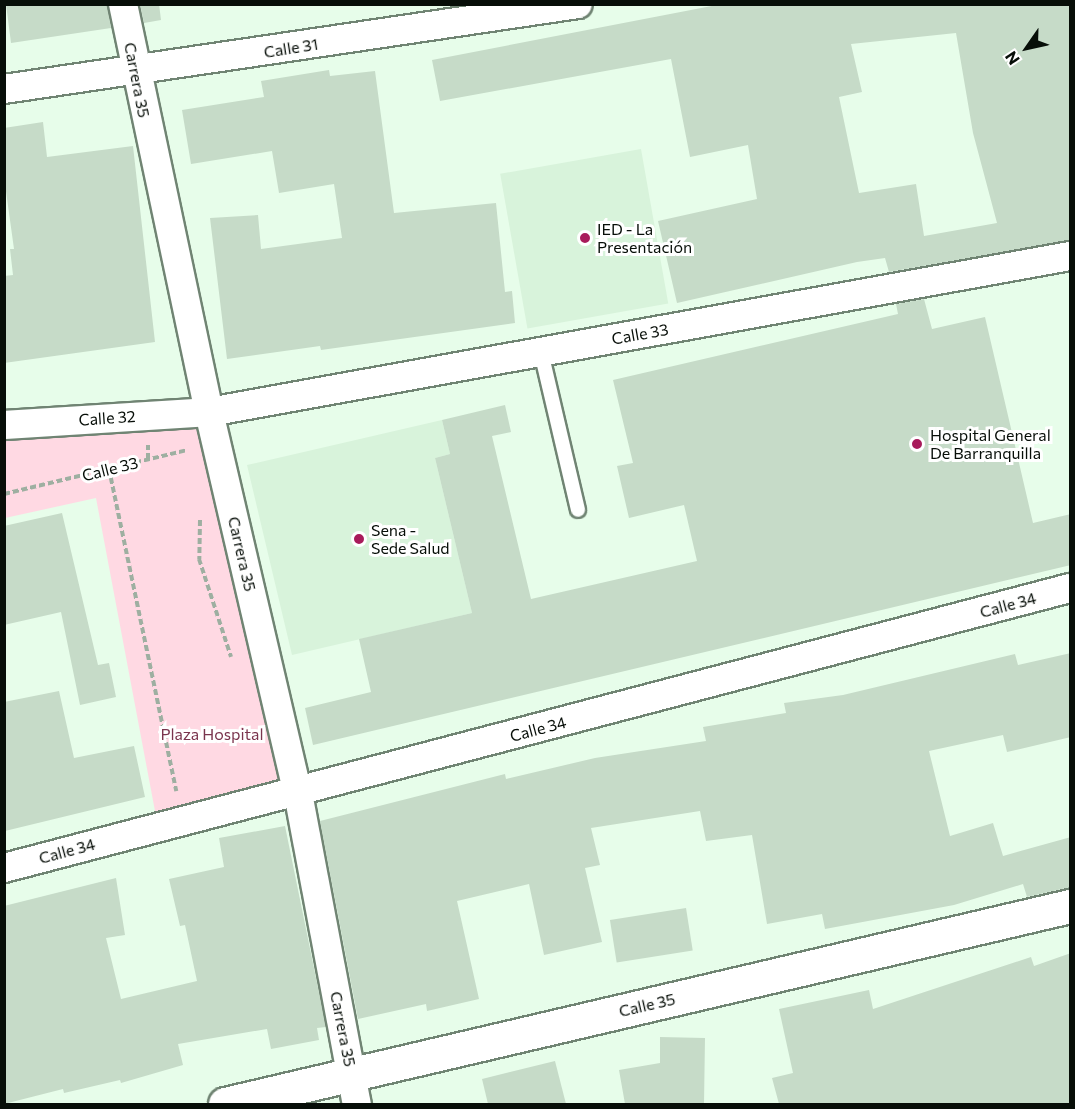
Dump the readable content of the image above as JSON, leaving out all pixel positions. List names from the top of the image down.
{
  "streets": {
    "street": [
      "Calle 31",
      "Carrera 35",
      "Calle 33",
      "Calle 32",
      "Calle 34",
      "Calle 35"
    ]
  },
  "crossings": [
    ["Calle 31", "Carrera 35"],
    ["Carrera 35", "Calle 33"],
    ["Carrera 35", "Calle 32"],
    ["Carrera 35", "Calle 34"],
    ["Carrera 35", "Calle 35"],
    ["Calle 33", "Calle 32"]
  ],
  "parks": ["Plaza Hospital"],
  "places": ["IED - La Presentación", "Hospital General De Barranquilla", "Sena - Sede Salud"],
  "north": "bottom left"
}
